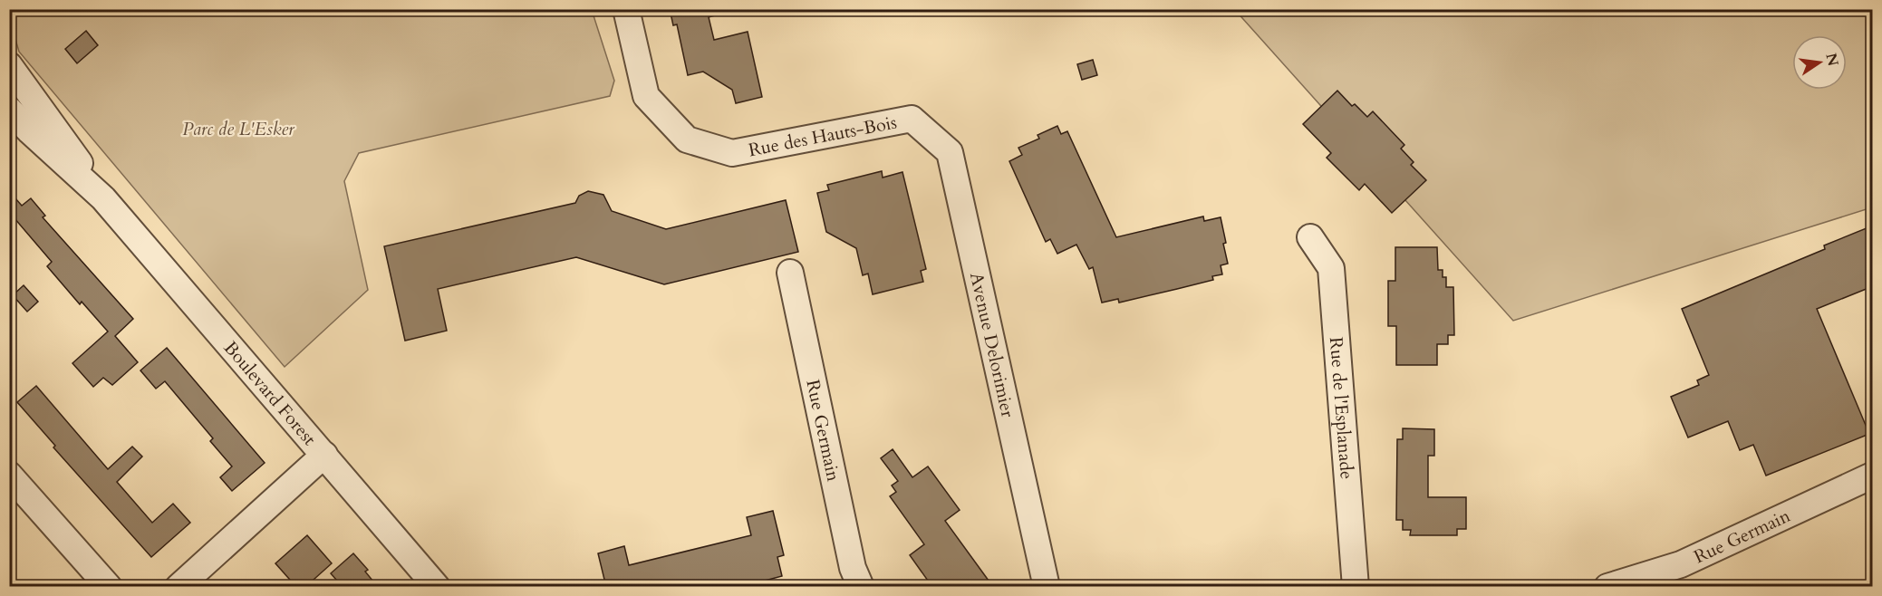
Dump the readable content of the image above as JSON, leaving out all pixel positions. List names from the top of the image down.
{
  "streets": {
    "street": [
      "Rue des Hauts-Bois",
      "Avenue Delorimier",
      "Boulevard Forest",
      "Rue de l'Esplanade",
      "Rue Germain"
    ]
  },
  "crossings": [
    ["Rue des Hauts-Bois", "Avenue Delorimier"]
  ],
  "parks": ["Parc de L'Esker"],
  "north": "right"
}
